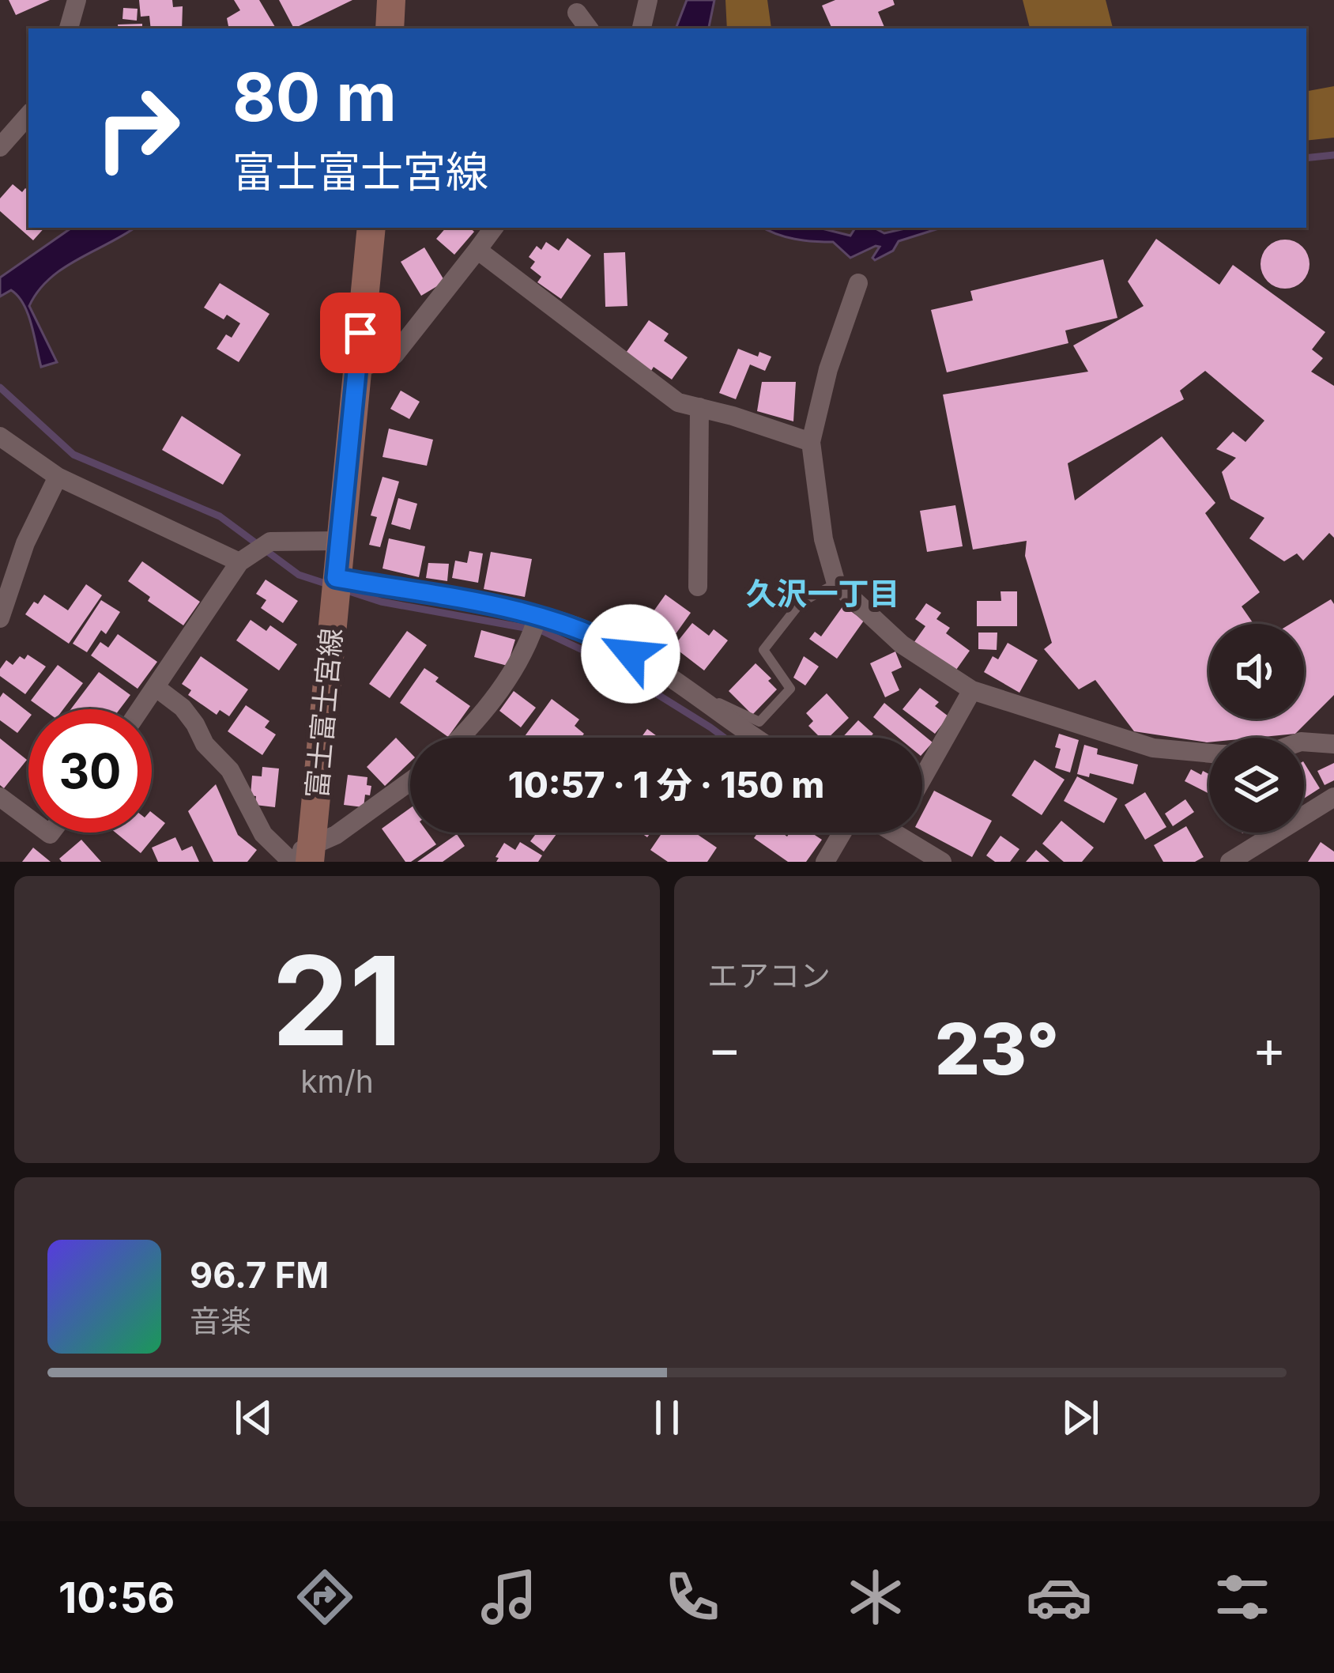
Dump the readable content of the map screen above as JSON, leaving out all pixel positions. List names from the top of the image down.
{
  "streets": {
    "main road": ["富士富士宮線"]
  },
  "districts": ["久沢一丁目"],
  "page": {
    "turn": ["80 m", "富士富士宮線"],
    "limit": "30",
    "trip": "10:57 · 1 分 · 150 m",
    "tile": [
      ["21", "km/h"],
      "エアコン"
    ],
    "heat": ["−", "23°", "+"],
    "song": ["96.7 FM", "音楽"],
    "tabs": "10:56"
  }
}
